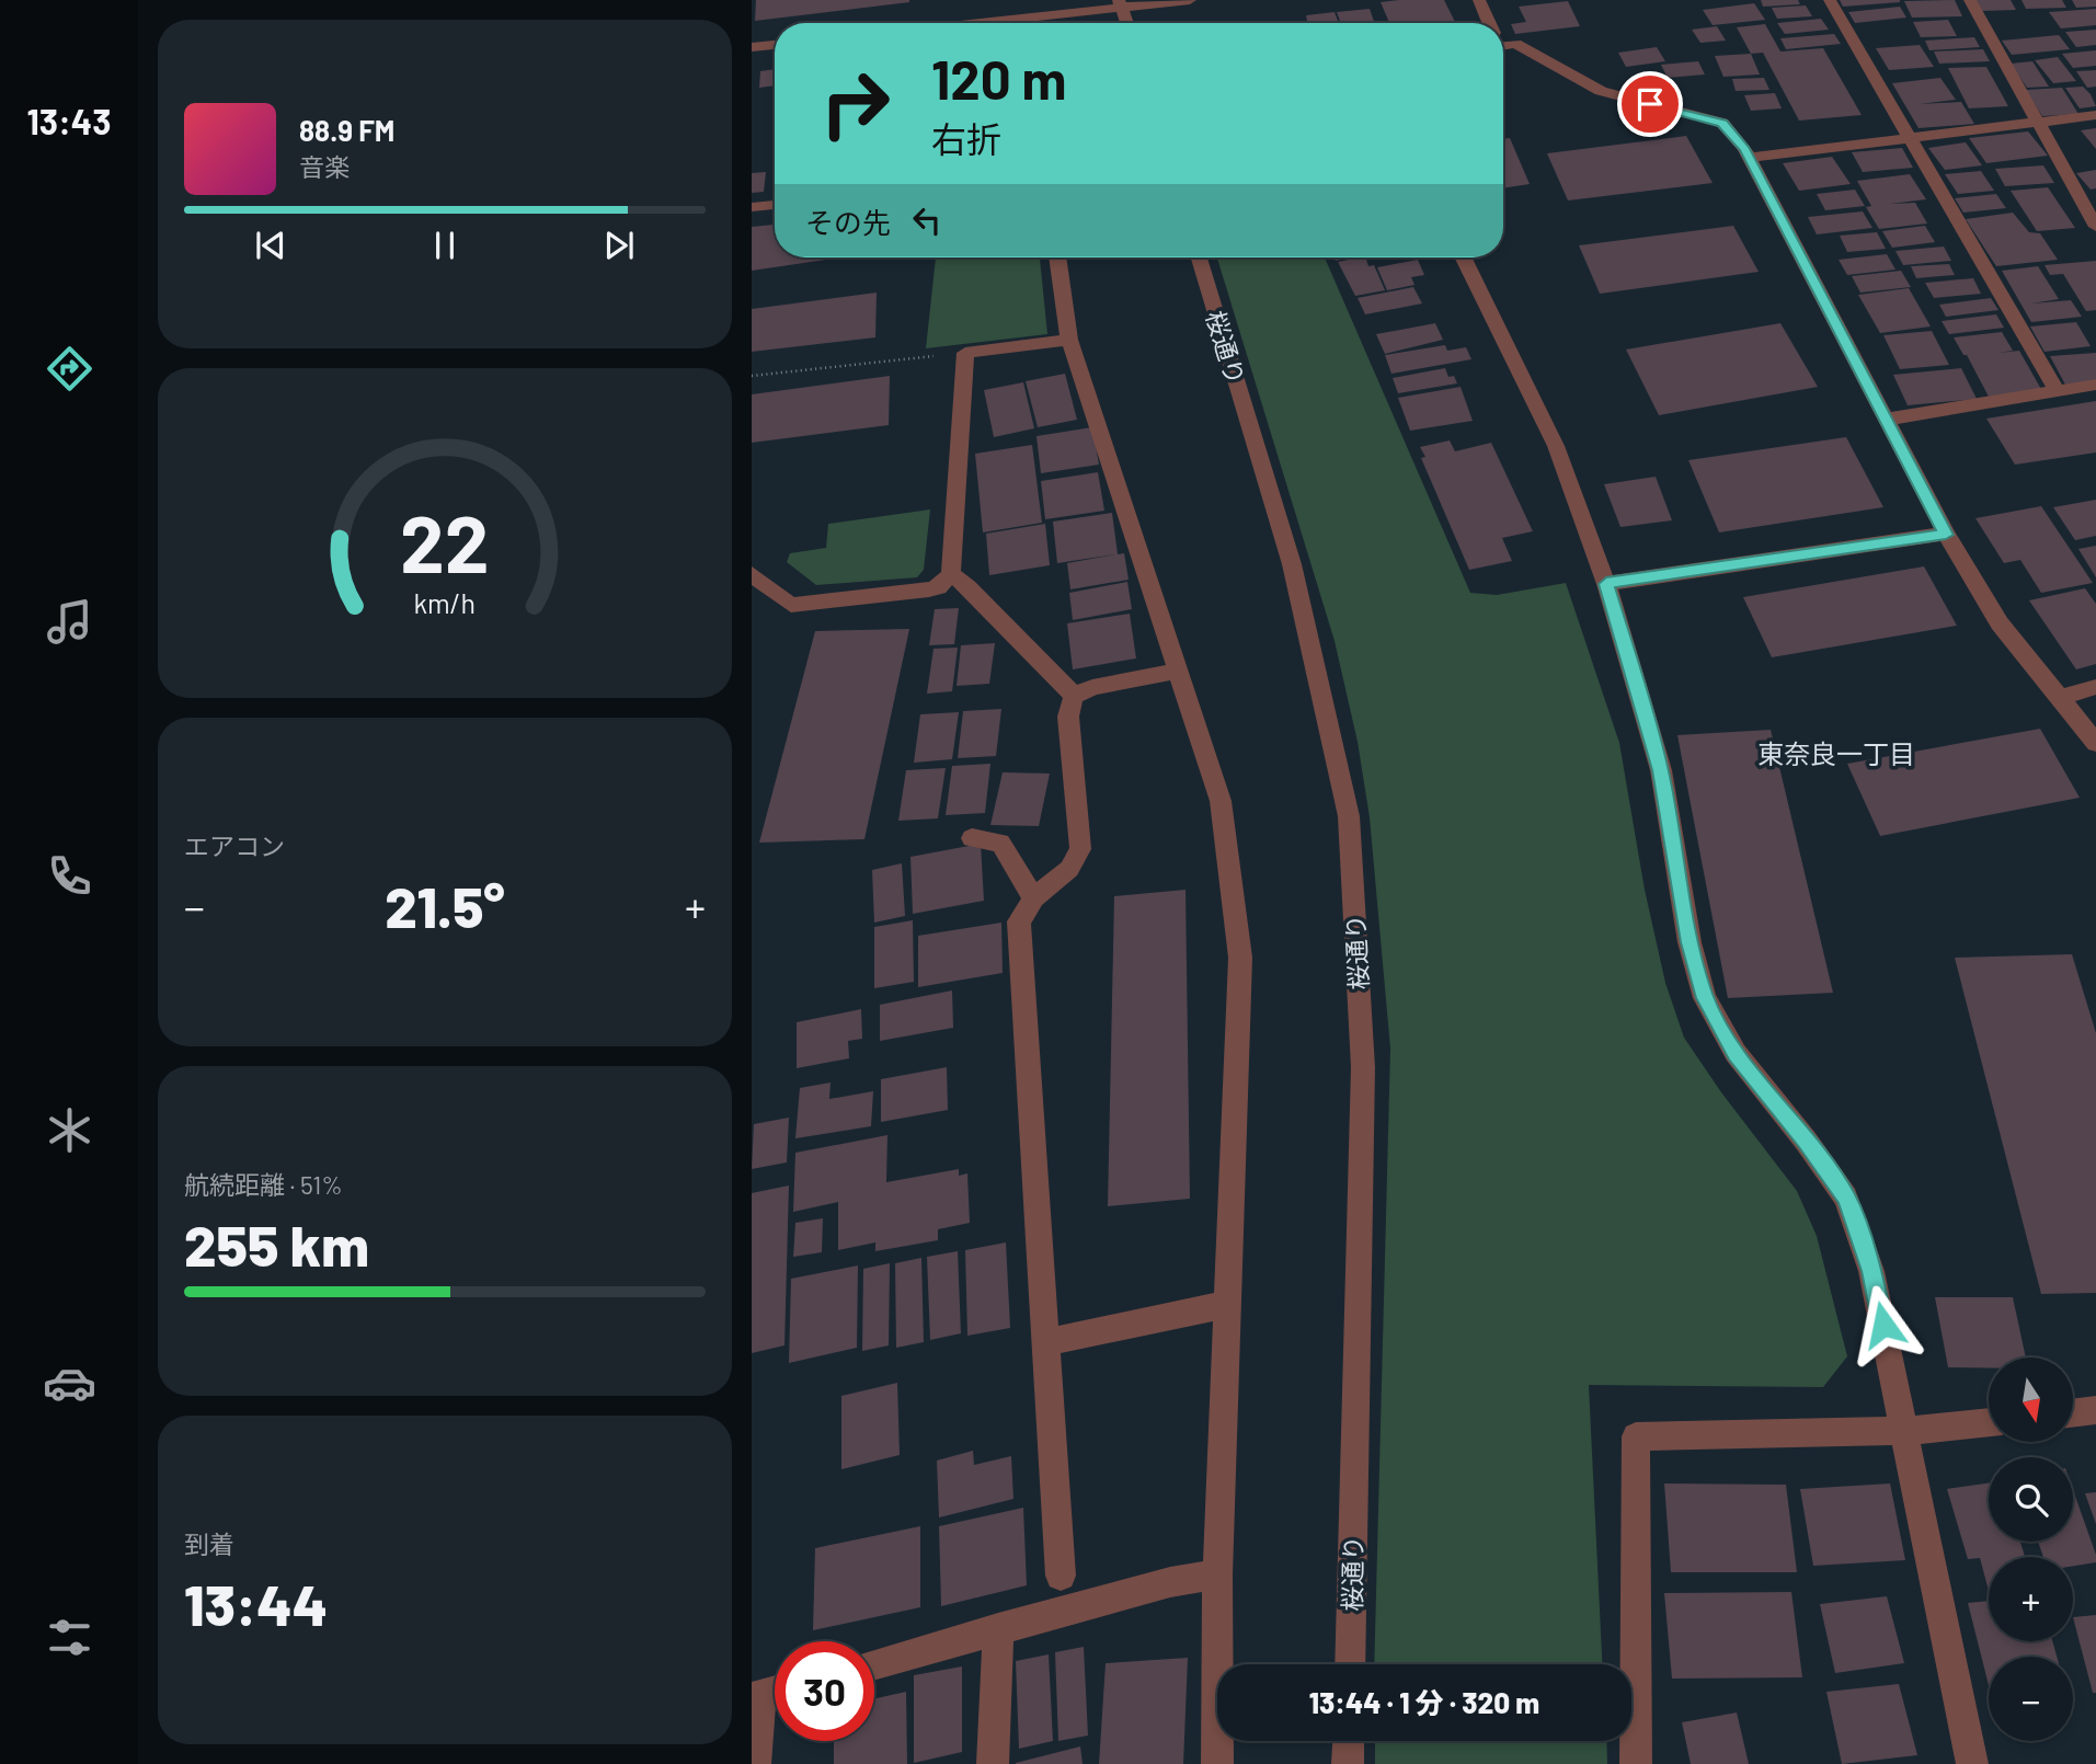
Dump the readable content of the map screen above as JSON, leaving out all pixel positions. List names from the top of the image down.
{
  "streets": {
    "street": ["桜通り"]
  },
  "districts": ["東奈良一丁目"],
  "north": "bottom",
  "page": {
    "tabs": "13:43",
    "turn": ["120 m", "右折"],
    "song": ["88.9 FM", "音楽"],
    "then": "その先",
    "tile": [
      "エアコン",
      ["航続距離 · 51%", "255 km"],
      ["到着", "13:44"]
    ],
    "heat": ["−", "21.5°", "+"],
    "map_buttons": ["+", "−"],
    "limit": "30",
    "trip": "13:44 · 1 分 · 320 m",
    "gauge": ["22", "km/h"]
  }
}
